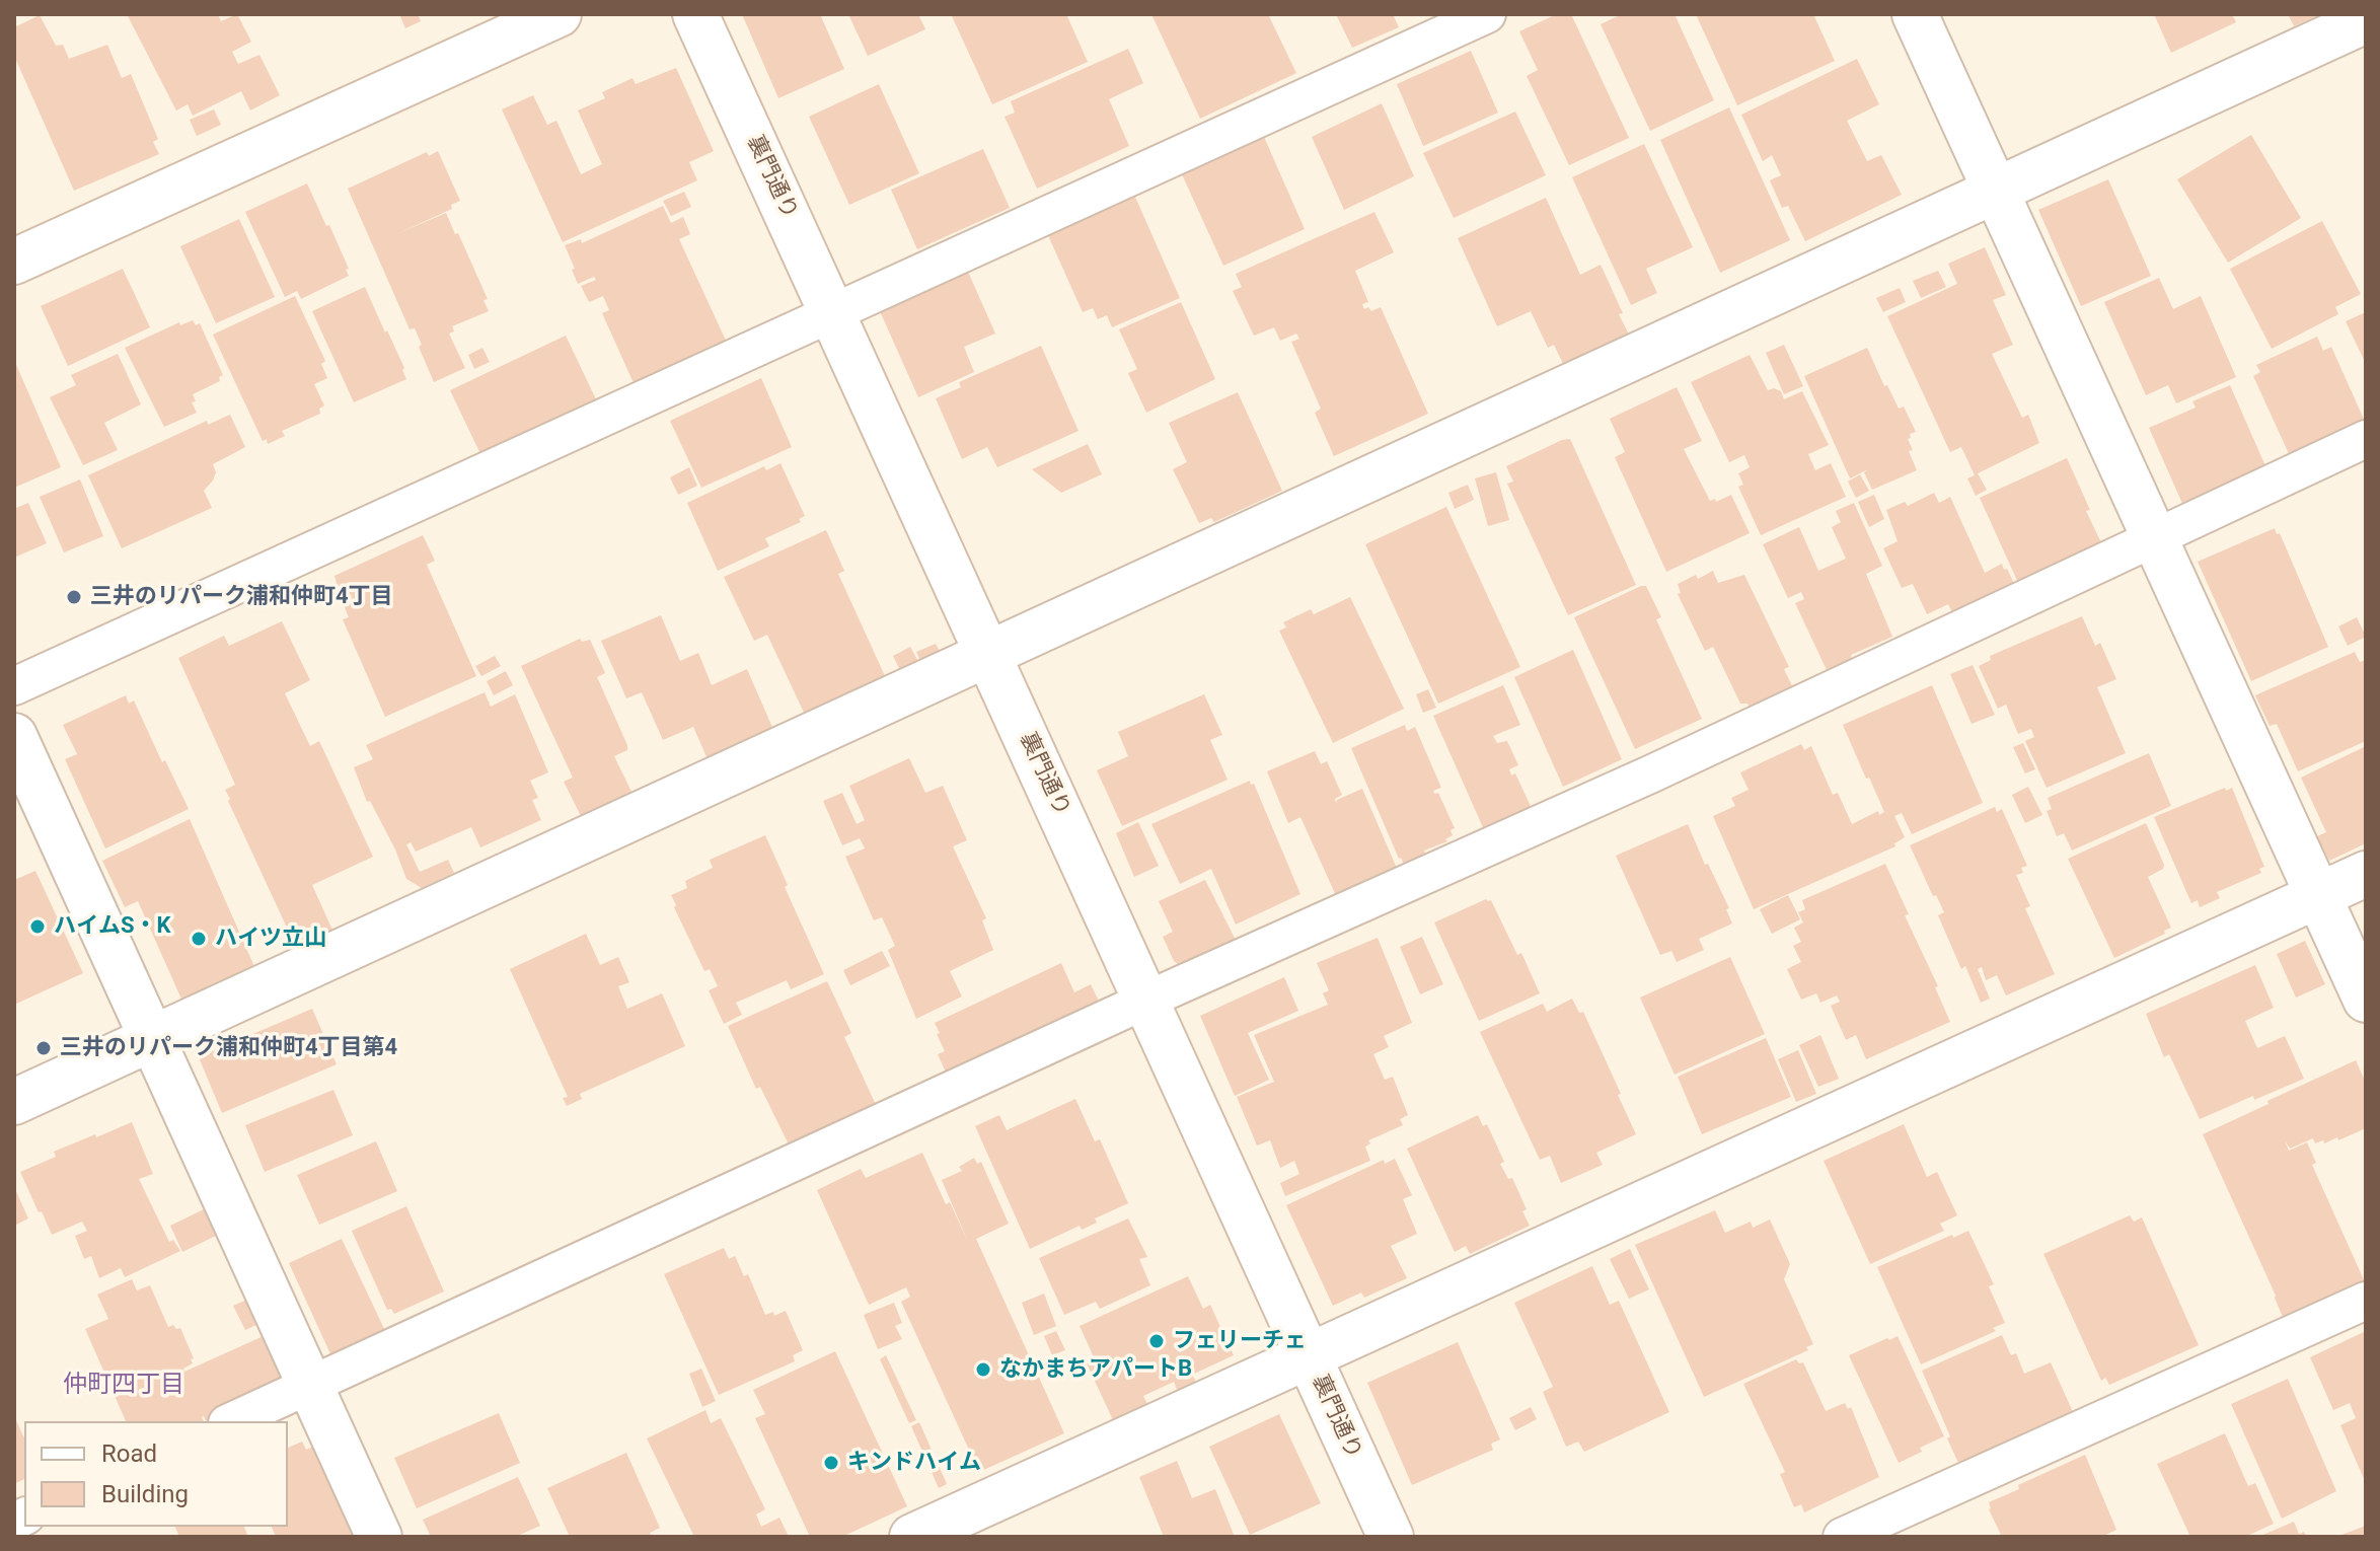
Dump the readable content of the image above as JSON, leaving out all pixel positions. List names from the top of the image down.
{
  "streets": {
    "street": ["裏門通り"]
  },
  "districts": ["仲町四丁目"],
  "places": [
    "三井のリパーク浦和仲町4丁目",
    "ハイムS・K",
    "ハイツ立山",
    "三井のリパーク浦和仲町4丁目第4",
    "フェリーチェ",
    "なかまちアパートB",
    "キンドハイム"
  ],
  "legend": ["Road", "Building"]
}
